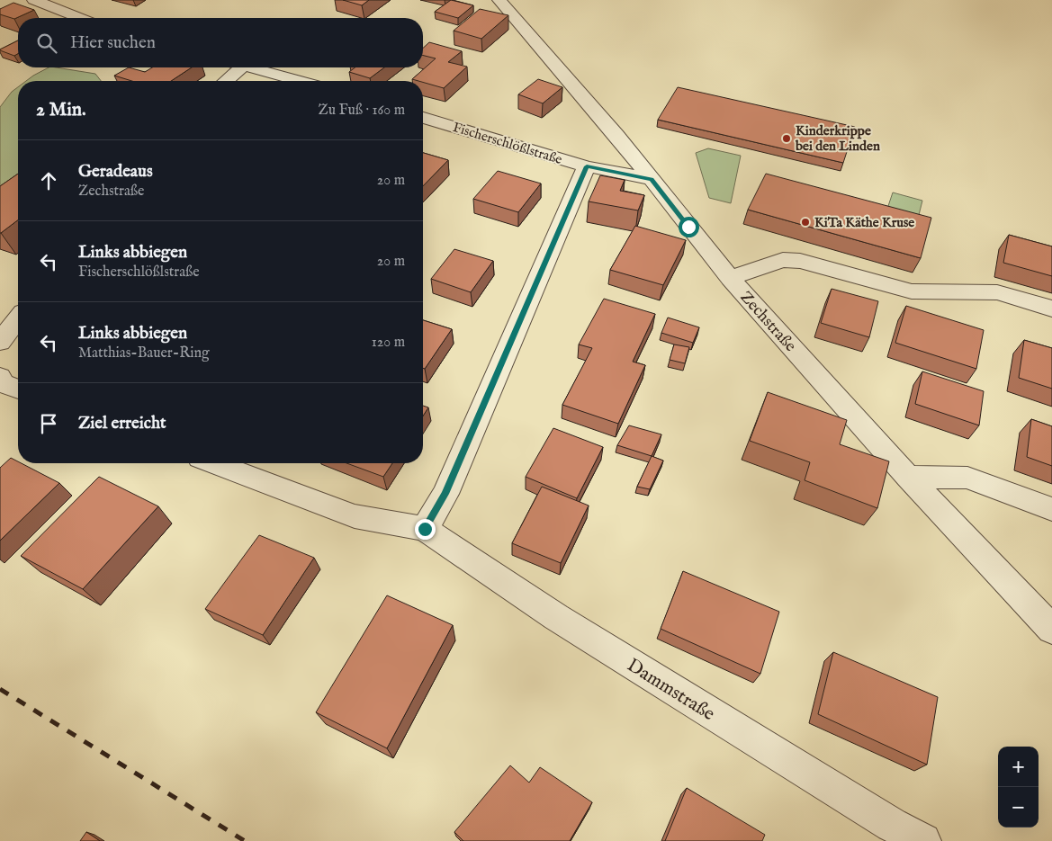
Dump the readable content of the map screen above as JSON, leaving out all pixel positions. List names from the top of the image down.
{
  "streets": {
    "street": ["Fischerschlößlstraße", "Zechstraße", "Dammstraße"]
  },
  "crossings": [
    ["Fischerschlößlstraße", "Zechstraße"]
  ],
  "places": ["Kinderkrippe bei den Linden", "KiTa Käthe Kruse"],
  "page": {
    "search": "Hier suchen",
    "heading": ["2 Min.", "Zu Fuß · 160 m"],
    "list": [
      ["Geradeaus", "Zechstraße", "20 m"],
      ["Links abbiegen", "Fischerschlößlstraße", "20 m"],
      ["Links abbiegen", "Matthias-Bauer-Ring", "120 m"],
      "Ziel erreicht"
    ],
    "map_buttons": ["+", "−"]
  }
}
